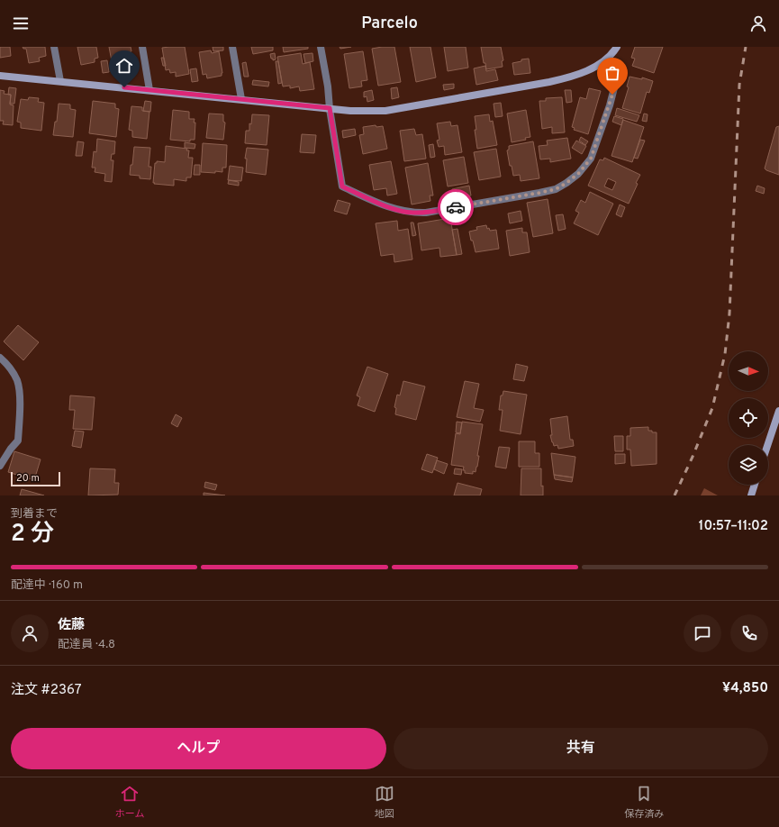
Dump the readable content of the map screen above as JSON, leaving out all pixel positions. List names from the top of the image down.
{
  "scale_bar": "20 m",
  "north": "right",
  "page": {
    "header": "Parcelo",
    "scale": "20 m",
    "heading": ["2 分", "到着まで", "10:57–11:02"],
    "panel": [
      "佐藤",
      "配達員 · 4.8",
      "注文 #2367",
      "¥4,850"
    ],
    "bar": "配達中 · 160 m",
    "buttons": ["ヘルプ", "共有"],
    "tabs": ["ホーム", "地図", "保存済み"]
  }
}
